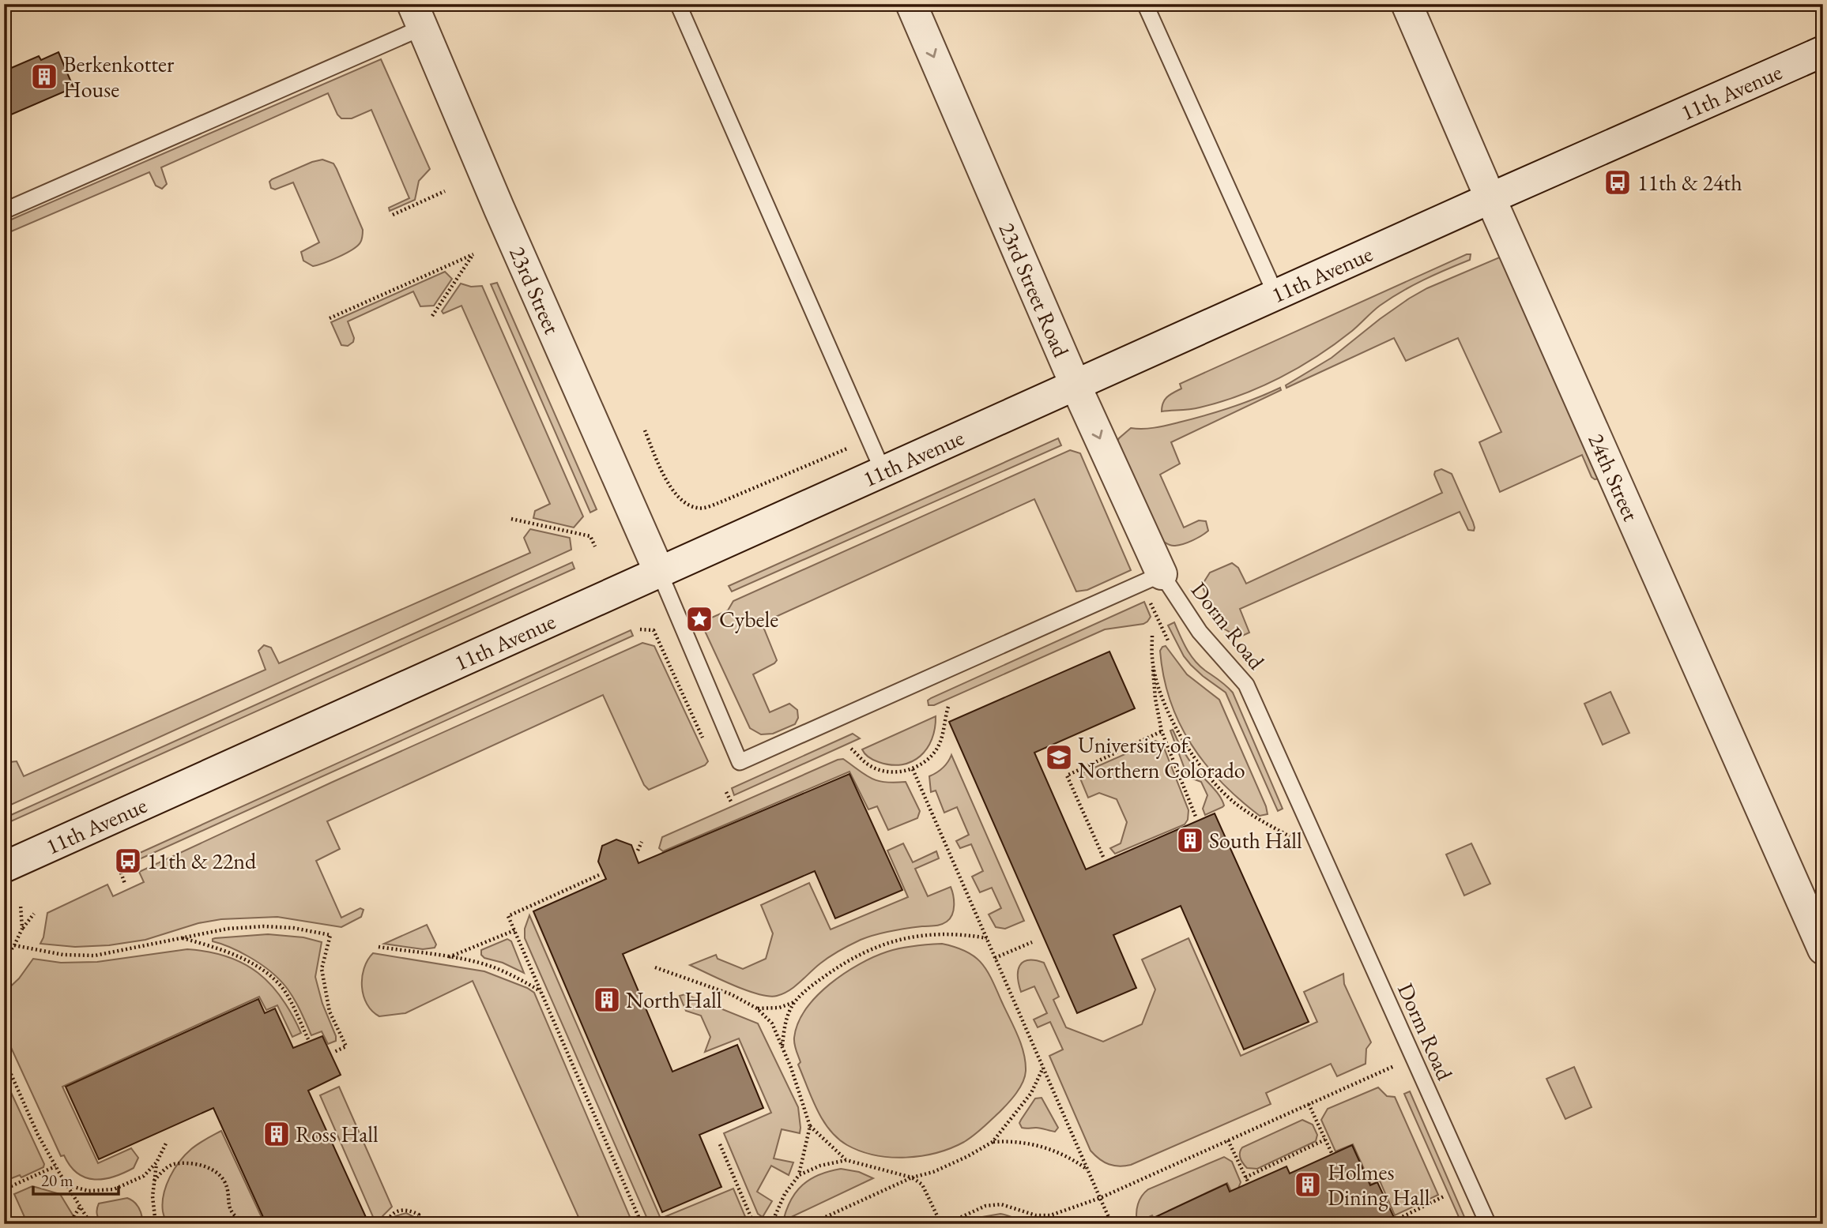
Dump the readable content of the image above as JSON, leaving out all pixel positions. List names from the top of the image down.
{
  "streets": {
    "street": [
      "11th Avenue",
      "23rd Street",
      "23rd Street Road",
      "24th Street"
    ],
    "lane": ["Dorm Road"]
  },
  "crossings": [
    ["11th Avenue", "23rd Street"],
    ["11th Avenue", "23rd Street Road"],
    ["11th Avenue", "24th Street"],
    ["11th Avenue", "Dorm Road"],
    ["23rd Street", "Dorm Road"],
    ["23rd Street Road", "Dorm Road"]
  ],
  "one_way": ["23rd Street Road"],
  "places": {
    "building": [
      "Berkenkotter House",
      "South Hall",
      "North Hall",
      "Ross Hall",
      "Holmes Dining Hall"
    ],
    "bus stop": ["11th & 24th", "11th & 22nd"],
    "place": ["Cybele"],
    "school or university": ["University of Northern Colorado"]
  },
  "scale_bar": "20 m"
}
